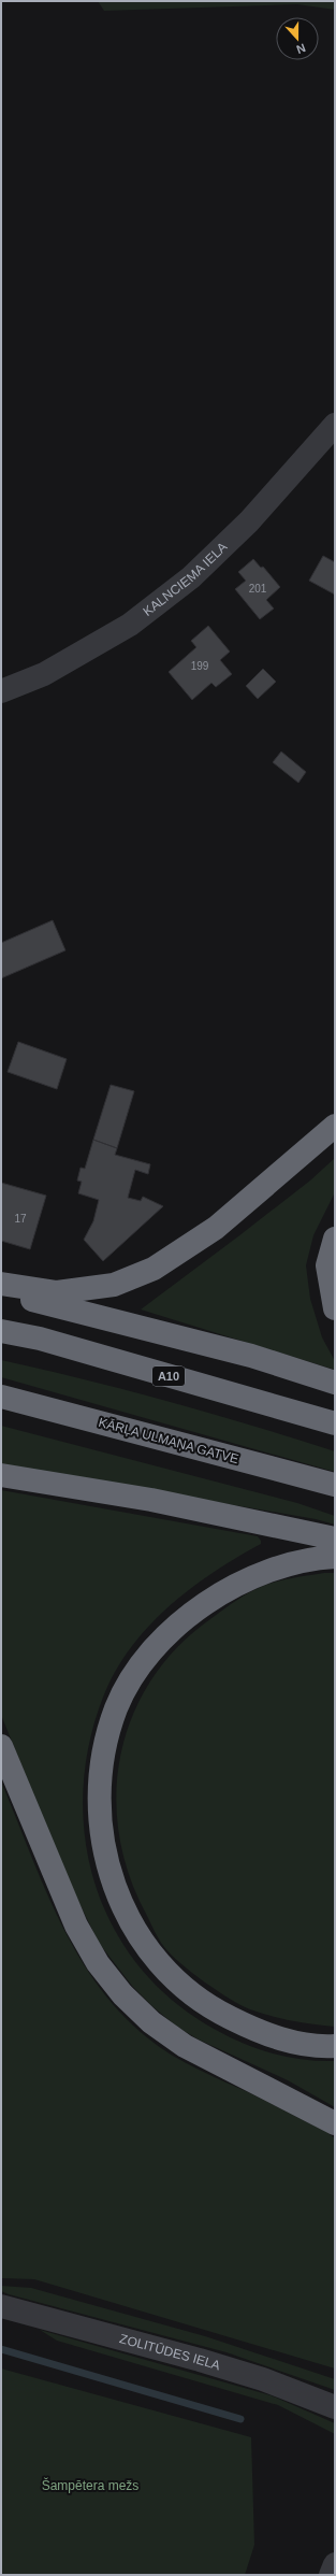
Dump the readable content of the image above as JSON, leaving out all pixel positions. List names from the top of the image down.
{
  "streets": {
    "highway": ["A10", "KĀRĻA ULMAŅA GATVE"],
    "street": ["KALNCIEMA IELA", "ZOLITŪDES IELA"]
  },
  "parks": ["Šampētera mežs"],
  "house_numbers": ["201", "199", "17"],
  "north": "bottom"
}
